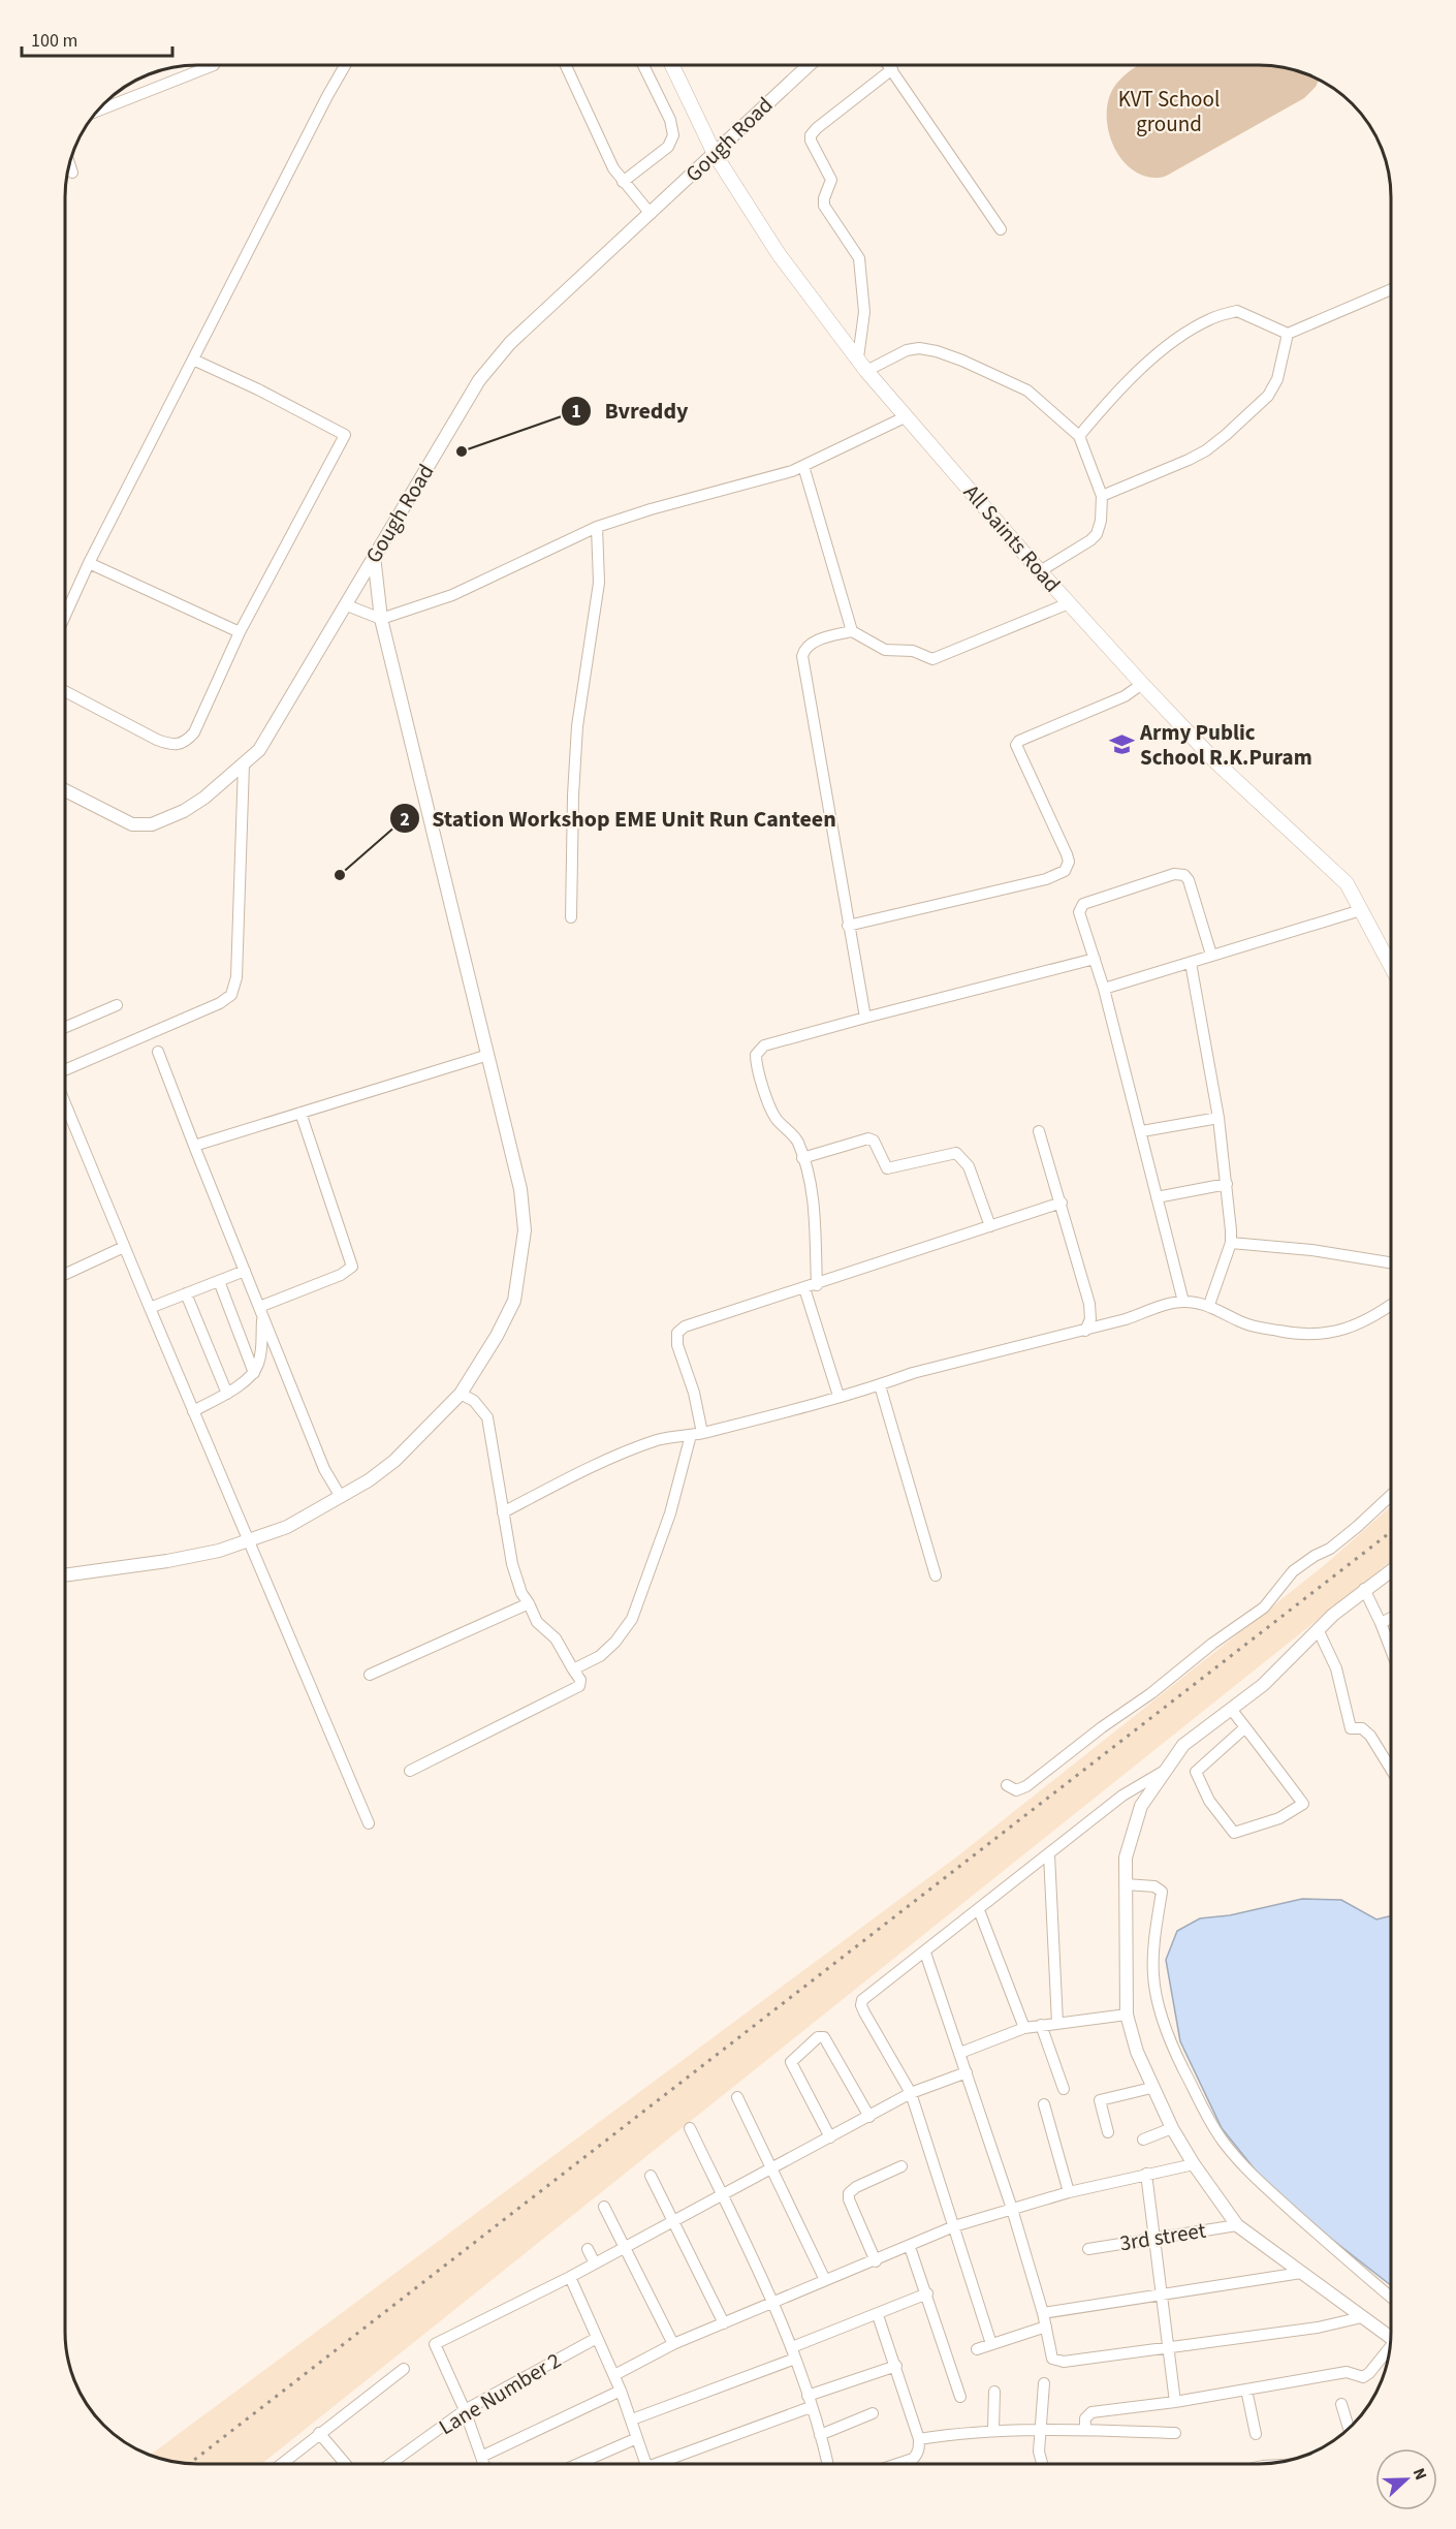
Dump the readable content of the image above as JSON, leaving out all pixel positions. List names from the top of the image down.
{
  "streets": {
    "main road": ["All Saints Road"],
    "street": ["Gough Road", "3rd street", "Lane Number 2"]
  },
  "crossings": [
    ["Gough Road", "All Saints Road"]
  ],
  "parks": ["KVT School ground"],
  "places": {
    "other": ["Bvreddy", "Station Workshop EME Unit Run Canteen"],
    "school or university": ["Army Public School R.K.Puram"]
  },
  "scale_bar": "100 m",
  "north": "right"
}
